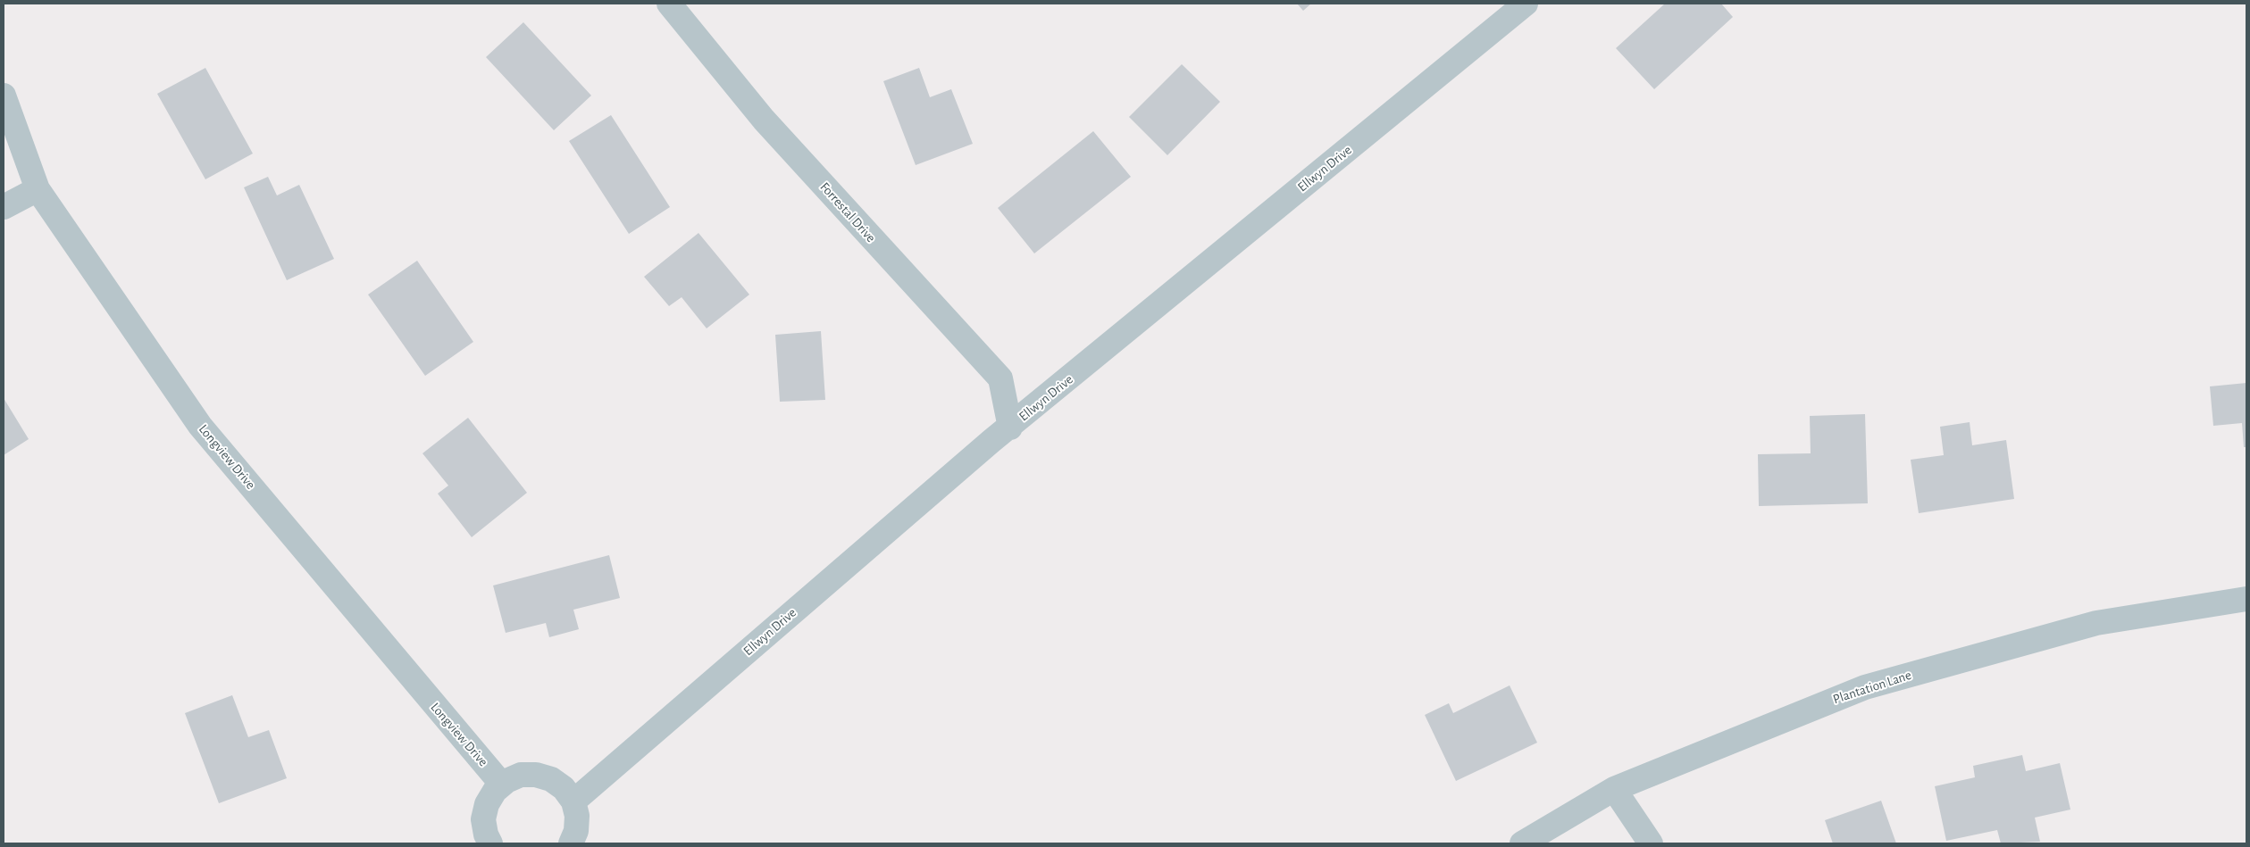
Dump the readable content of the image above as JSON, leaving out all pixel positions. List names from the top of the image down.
{
  "streets": {
    "street": [
      "Ellwyn Drive",
      "Forrestal Drive",
      "Longview Drive",
      "Plantation Lane"
    ]
  },
  "crossings": [
    ["Ellwyn Drive", "Forrestal Drive"]
  ]
}
